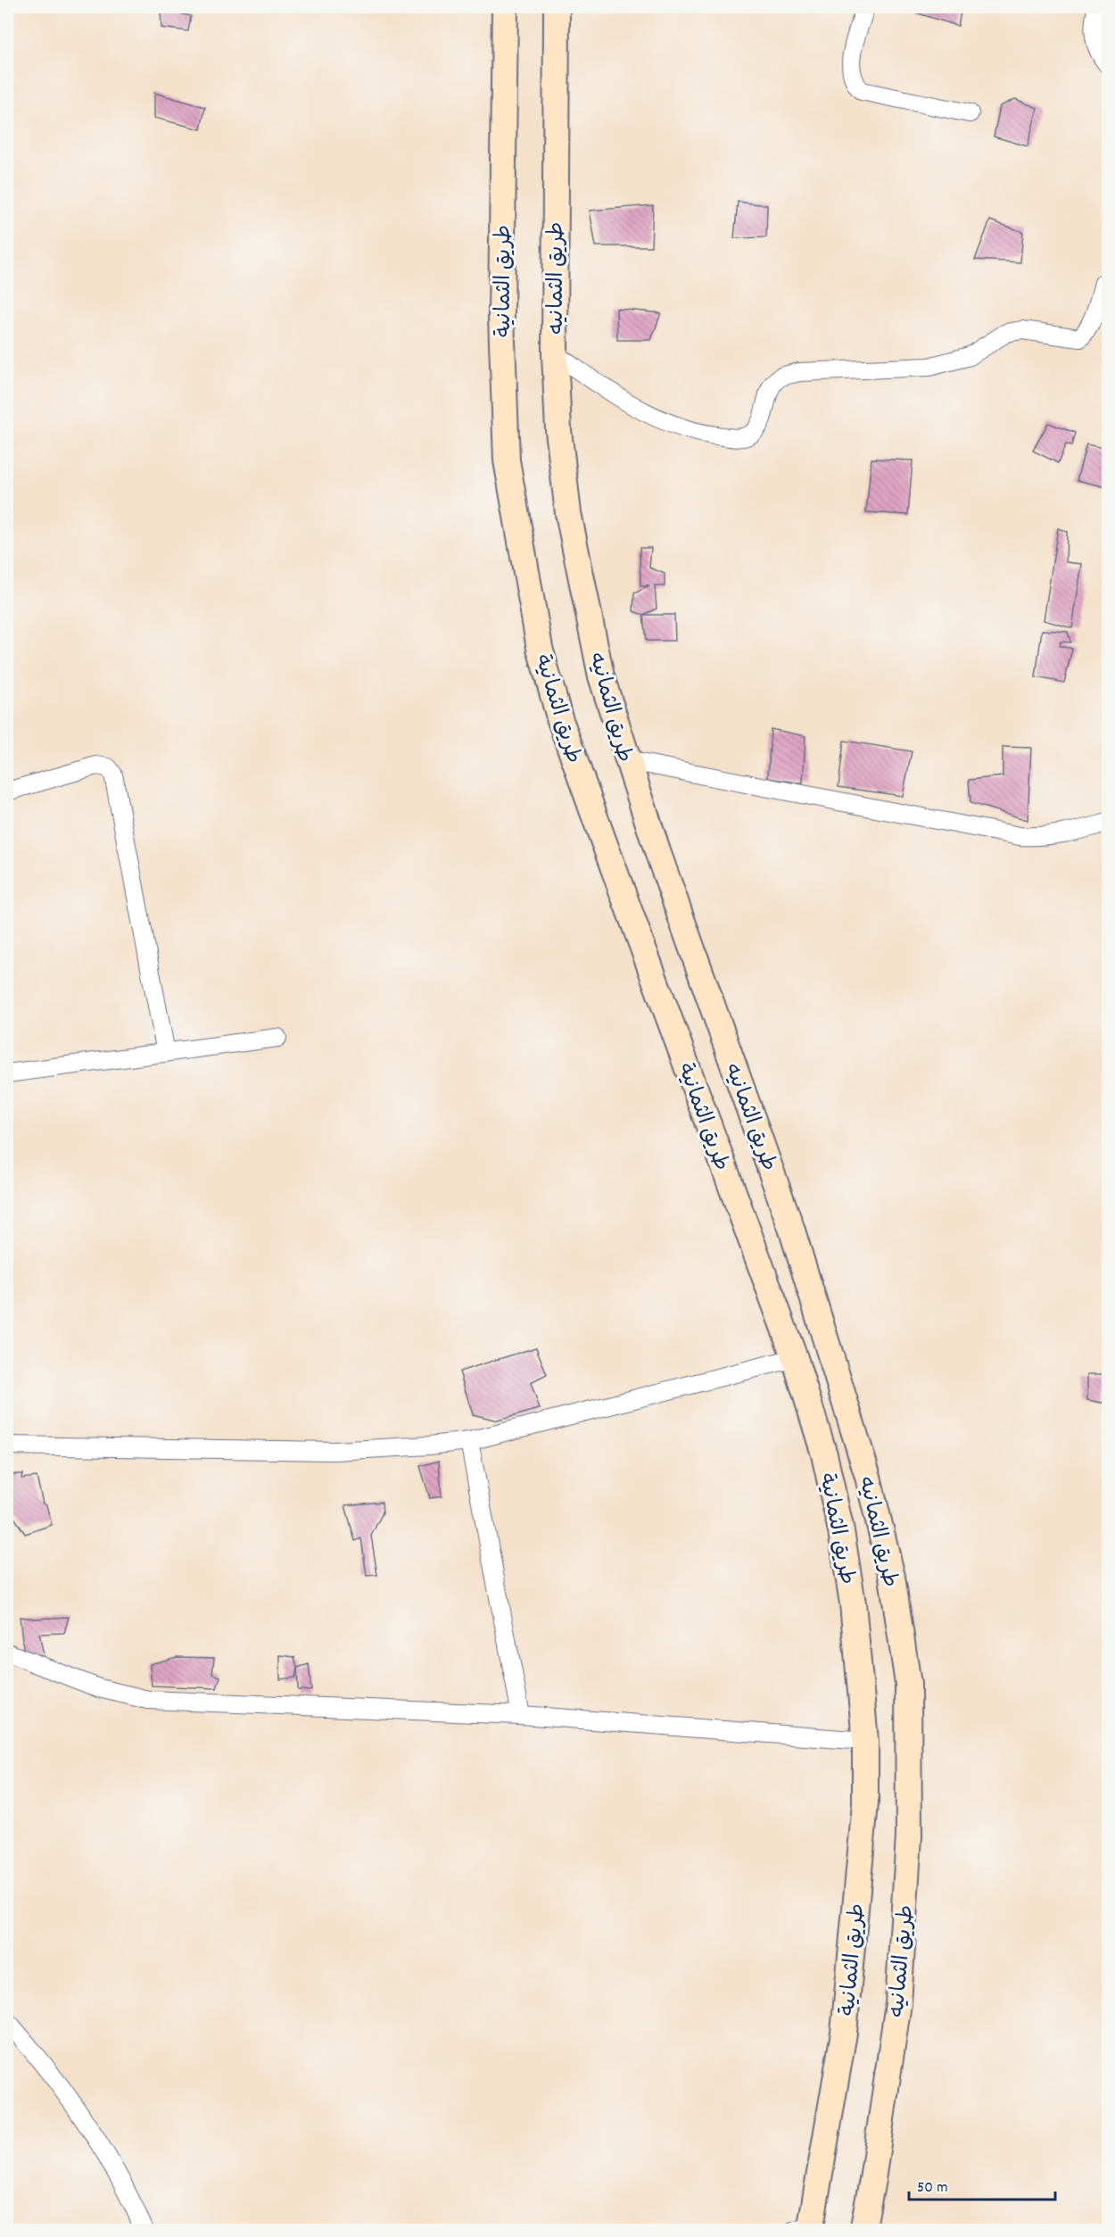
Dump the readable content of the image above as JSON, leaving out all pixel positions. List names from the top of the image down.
{
  "streets": {
    "street": ["طريق الثمانيه", "طريق الثمانية"]
  },
  "scale_bar": "50 m"
}
